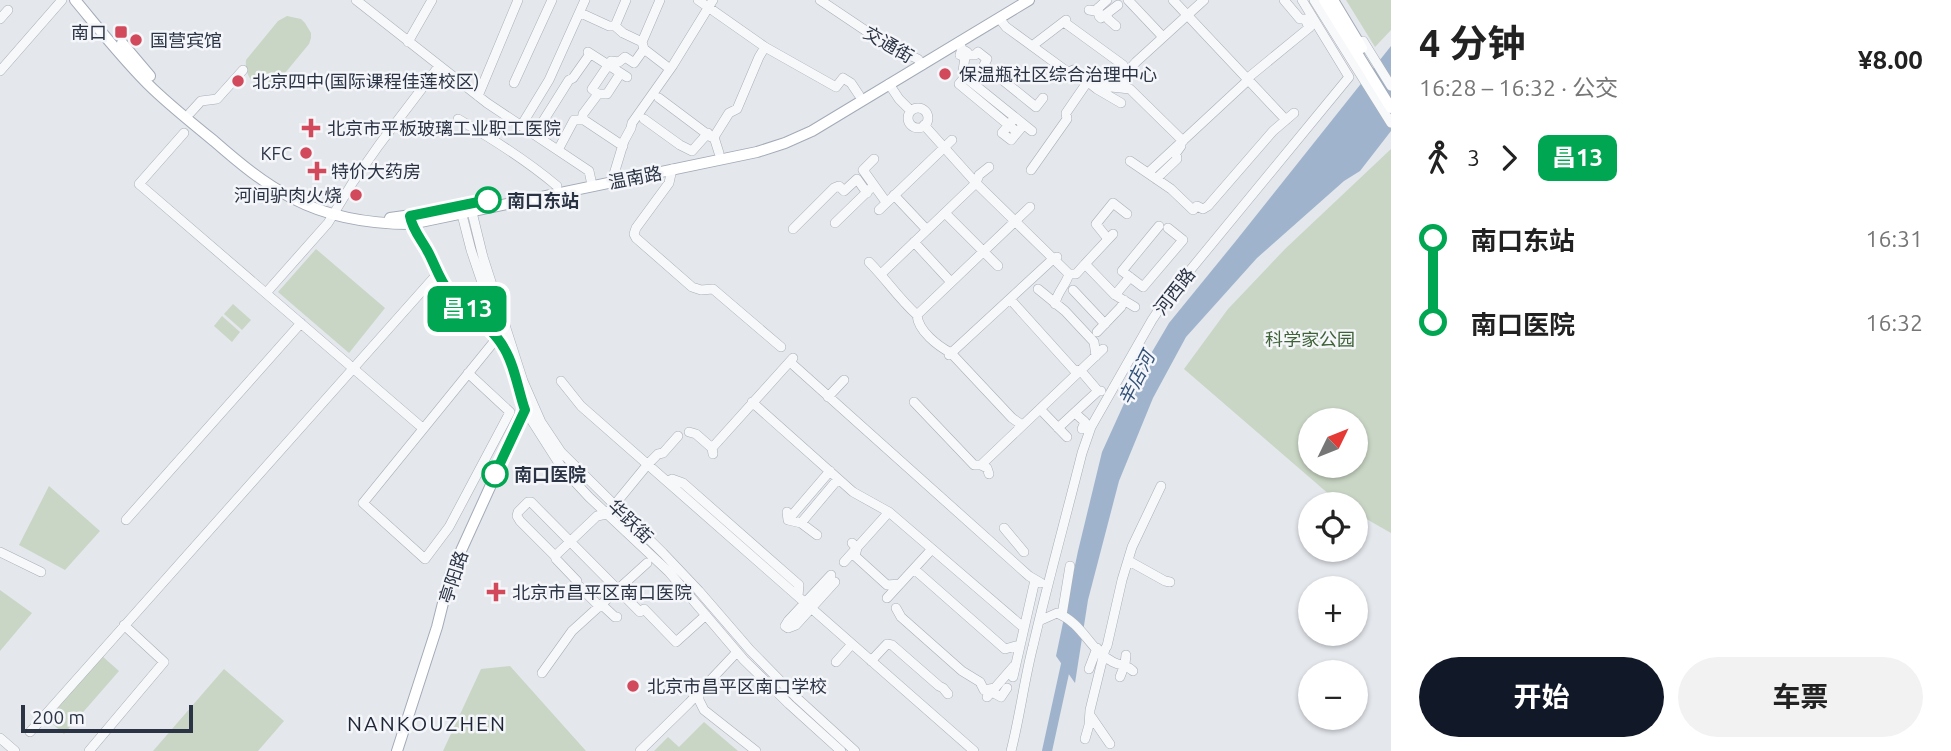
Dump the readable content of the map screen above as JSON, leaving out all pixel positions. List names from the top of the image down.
{
  "streets": {
    "main road": ["温南路", "亭阳路"],
    "street": ["交通街", "河西路", "华跃街"]
  },
  "crossings": [
    ["交通街", "温南路"],
    ["温南路", "华跃街"],
    ["华跃街", "亭阳路"]
  ],
  "districts": ["NANKOUZHEN"],
  "water": ["辛店河"],
  "parks": ["科学家公园"],
  "places": {
    "transit": ["南口"],
    "other": [
      "国营宾馆",
      "保温瓶社区综合治理中心",
      "北京四中(国际课程佳莲校区)",
      "KFC",
      "河间驴肉火烧",
      "南口东站",
      "南口医院",
      "北京市昌平区南口学校"
    ],
    "health": ["北京市平板玻璃工业职工医院", "特价大药房", "北京市昌平区南口医院"]
  },
  "lines": ["bus line 昌13"],
  "scale_bar": "200 m",
  "north": "top right",
  "page": {
    "on_map": "昌13",
    "heading": ["4 分钟", "16:28 – 16:32 · 公交", "¥8.00"],
    "legs": ["3", "昌13"],
    "list": [
      {
        "name": "南口东站",
        "value": "16:31"
      },
      {
        "name": "南口医院",
        "value": "16:32"
      }
    ],
    "map_buttons": ["+", "−"],
    "buttons": ["开始", "车票"],
    "scale": "200 m"
  }
}
